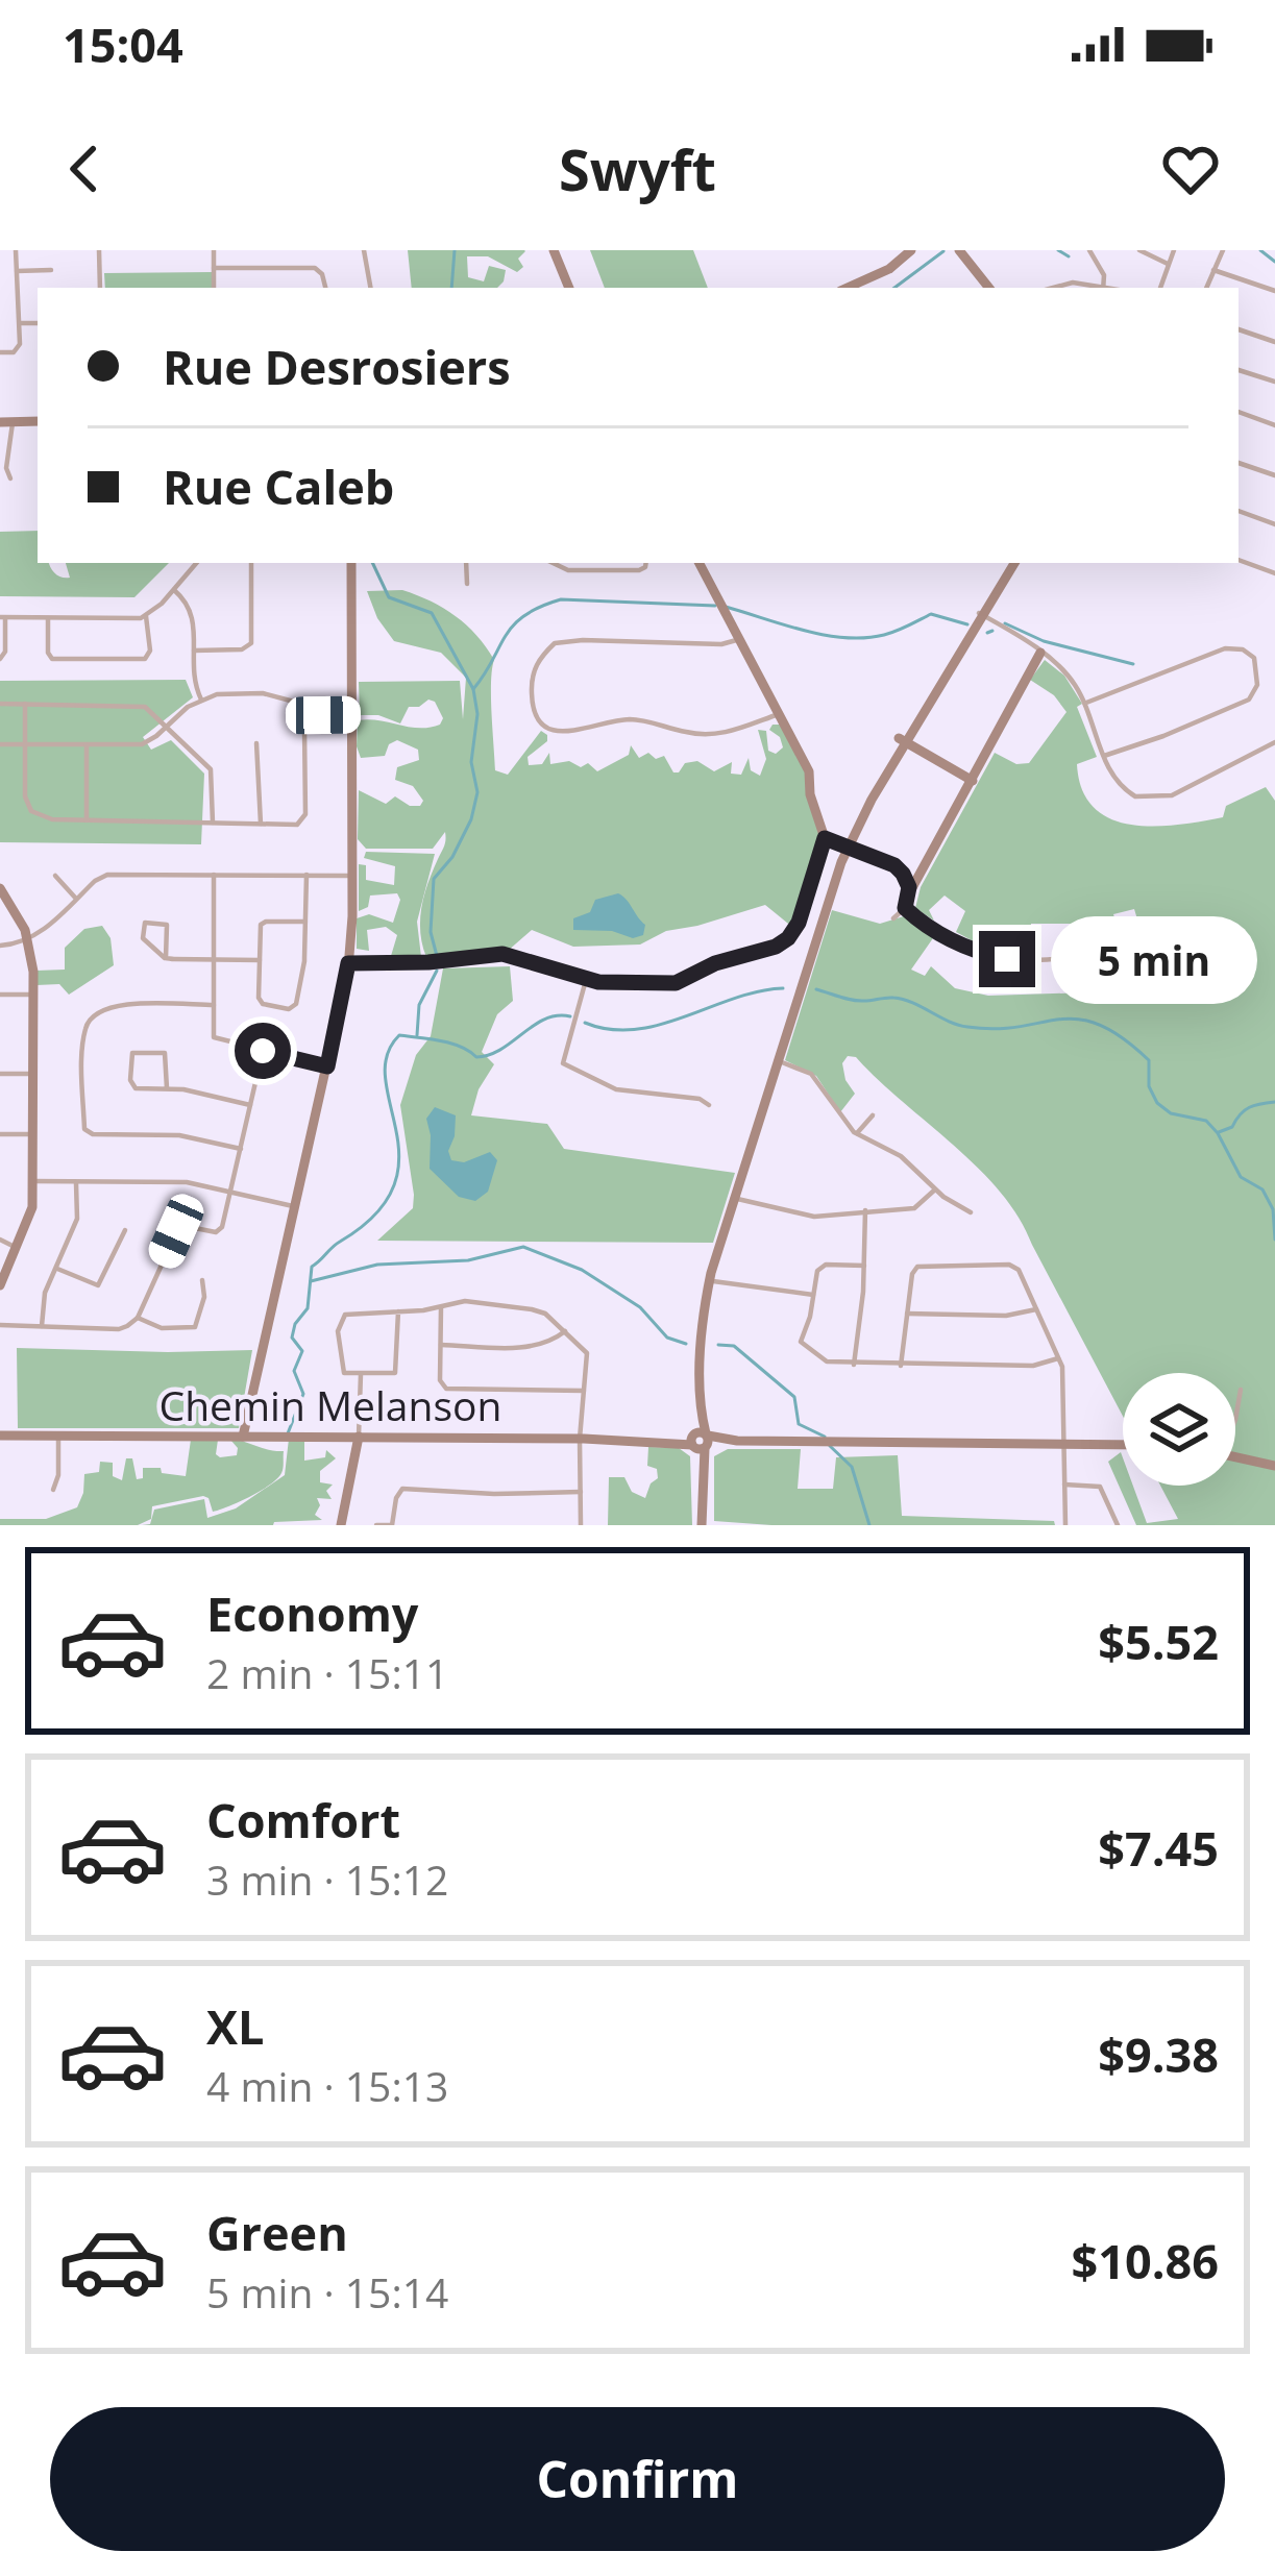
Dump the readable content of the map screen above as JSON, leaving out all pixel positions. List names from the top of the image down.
{
  "streets": {
    "street": ["Chemin Melanson"]
  },
  "page": {
    "status": "15:04",
    "header": "Swyft",
    "banner": ["Rue Desrosiers", "Rue Caleb"],
    "bubble": "5 min",
    "list": [
      {
        "name": "Economy",
        "note": "2 min · 15:11",
        "value": "$5.52"
      },
      {
        "name": "Comfort",
        "note": "3 min · 15:12",
        "value": "$7.45"
      },
      {
        "name": "XL",
        "note": "4 min · 15:13",
        "value": "$9.38"
      },
      {
        "name": "Green",
        "note": "5 min · 15:14",
        "value": "$10.86"
      }
    ],
    "buttons": "Confirm"
  }
}
